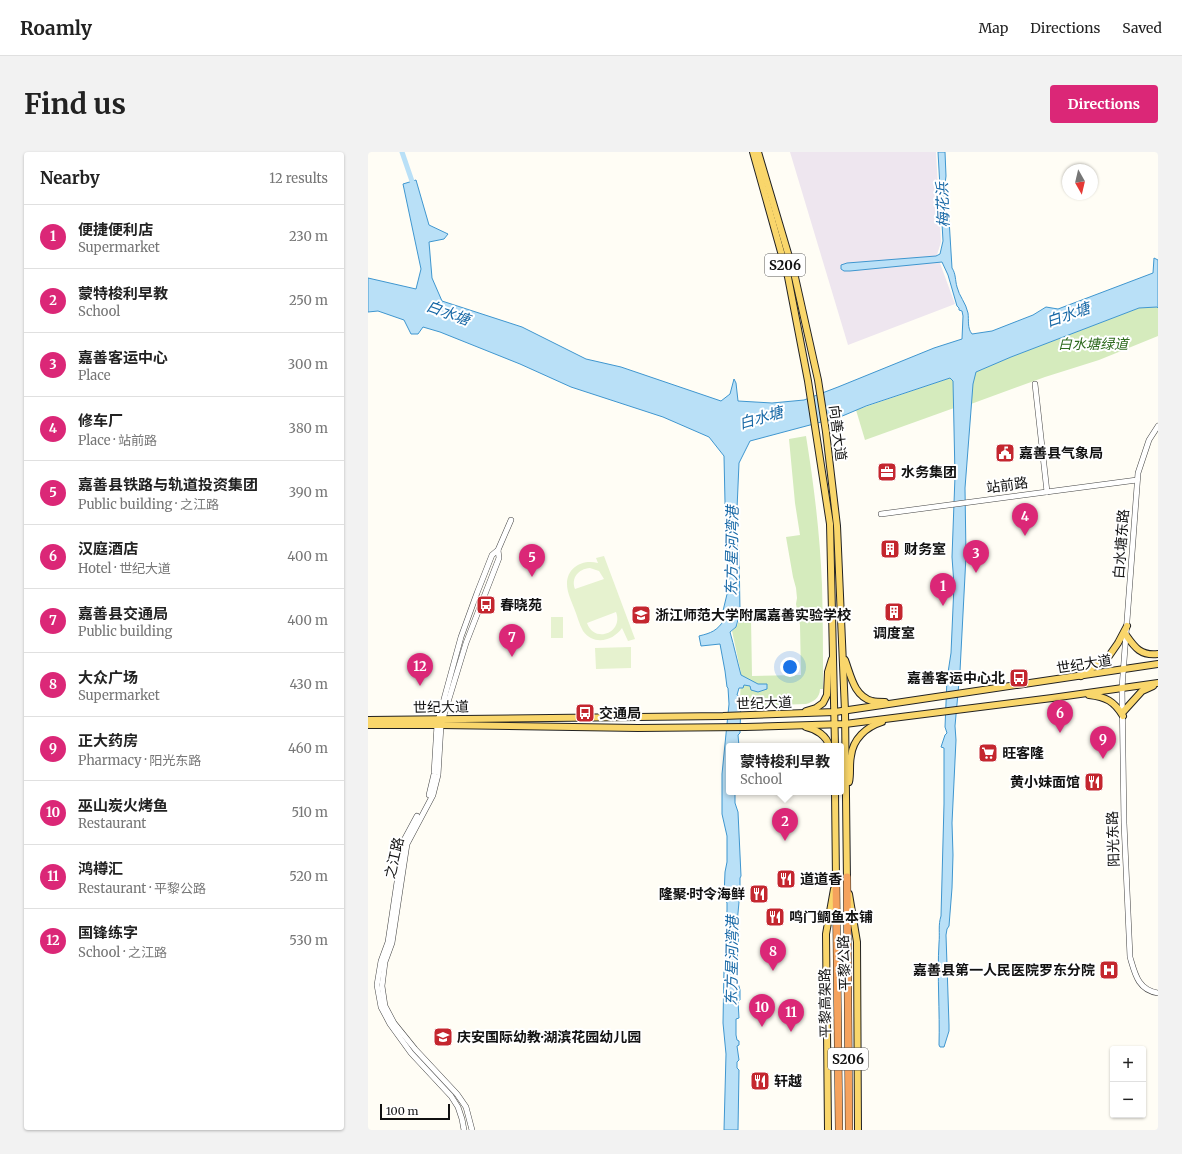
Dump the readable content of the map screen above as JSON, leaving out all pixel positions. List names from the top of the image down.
{
  "streets": {
    "highway": ["S206", "平黎高架路"],
    "main road": ["向善大道", "世纪大道", "平黎公路"],
    "street": [
      "站前路",
      "白水塘东路",
      "阳光东路",
      "之江路"
    ]
  },
  "crossings": [
    ["S206", "向善大道"],
    ["S206", "世纪大道"],
    ["向善大道", "世纪大道"],
    ["向善大道", "平黎公路"],
    ["站前路", "白水塘东路"],
    ["白水塘东路", "世纪大道"],
    ["白水塘东路", "阳光东路"],
    ["世纪大道", "阳光东路"],
    ["世纪大道", "之江路"],
    ["世纪大道", "平黎公路"],
    ["平黎公路", "平黎高架路"]
  ],
  "water": ["梅花浜", "白水塘", "东方星河湾港"],
  "parks": ["白水塘绿道"],
  "places": {
    "public building": ["嘉善县气象局"],
    "office": ["水务集团"],
    "building": ["财务室", "调度室"],
    "bus stop": ["春晓苑", "嘉善客运中心北", "交通局"],
    "school or university": ["浙江师范大学附属嘉善实验学校", "庆安国际幼教·湖滨花园幼儿园"],
    "supermarket": ["旺客隆"],
    "restaurant": [
      "黄小妹面馆",
      "道道香",
      "隆聚·时令海鲜",
      "鸣门鲷鱼本铺",
      "轩越"
    ],
    "hospital": ["嘉善县第一人民医院罗东分院"]
  },
  "scale_bar": "100 m",
  "north": "bottom",
  "page": {
    "header": "Roamly",
    "nav": ["Map", "Directions", "Saved"],
    "buttons": "Directions",
    "title": "Find us",
    "heading": ["Nearby", "12 results"],
    "list": [
      {
        "mark": "1",
        "name": "便捷便利店",
        "note": "Supermarket",
        "value": "230 m"
      },
      {
        "mark": "2",
        "name": "蒙特梭利早教",
        "note": "School",
        "value": "250 m"
      },
      {
        "mark": "3",
        "name": "嘉善客运中心",
        "note": "Place",
        "value": "300 m"
      },
      {
        "mark": "4",
        "name": "修车厂",
        "note": "Place · 站前路",
        "value": "380 m"
      },
      {
        "mark": "5",
        "name": "嘉善县铁路与轨道投资集团",
        "note": "Public building · 之江路",
        "value": "390 m"
      },
      {
        "mark": "6",
        "name": "汉庭酒店",
        "note": "Hotel · 世纪大道",
        "value": "400 m"
      },
      {
        "mark": "7",
        "name": "嘉善县交通局",
        "note": "Public building",
        "value": "400 m"
      },
      {
        "mark": "8",
        "name": "大众广场",
        "note": "Supermarket",
        "value": "430 m"
      },
      {
        "mark": "9",
        "name": "正大药房",
        "note": "Pharmacy · 阳光东路",
        "value": "460 m"
      },
      {
        "mark": "10",
        "name": "巫山炭火烤鱼",
        "note": "Restaurant",
        "value": "510 m"
      },
      {
        "mark": "11",
        "name": "鸿樽汇",
        "note": "Restaurant · 平黎公路",
        "value": "520 m"
      },
      {
        "mark": "12",
        "name": "国锋练字",
        "note": "School · 之江路",
        "value": "530 m"
      }
    ],
    "pins": [
      "4",
      "3",
      "5",
      "1",
      "7",
      "12",
      "6",
      "9",
      "2",
      "8",
      "10",
      "11"
    ],
    "popup": ["蒙特梭利早教", "School"],
    "map_buttons": ["+", "−"],
    "scale": "100 m"
  }
}
